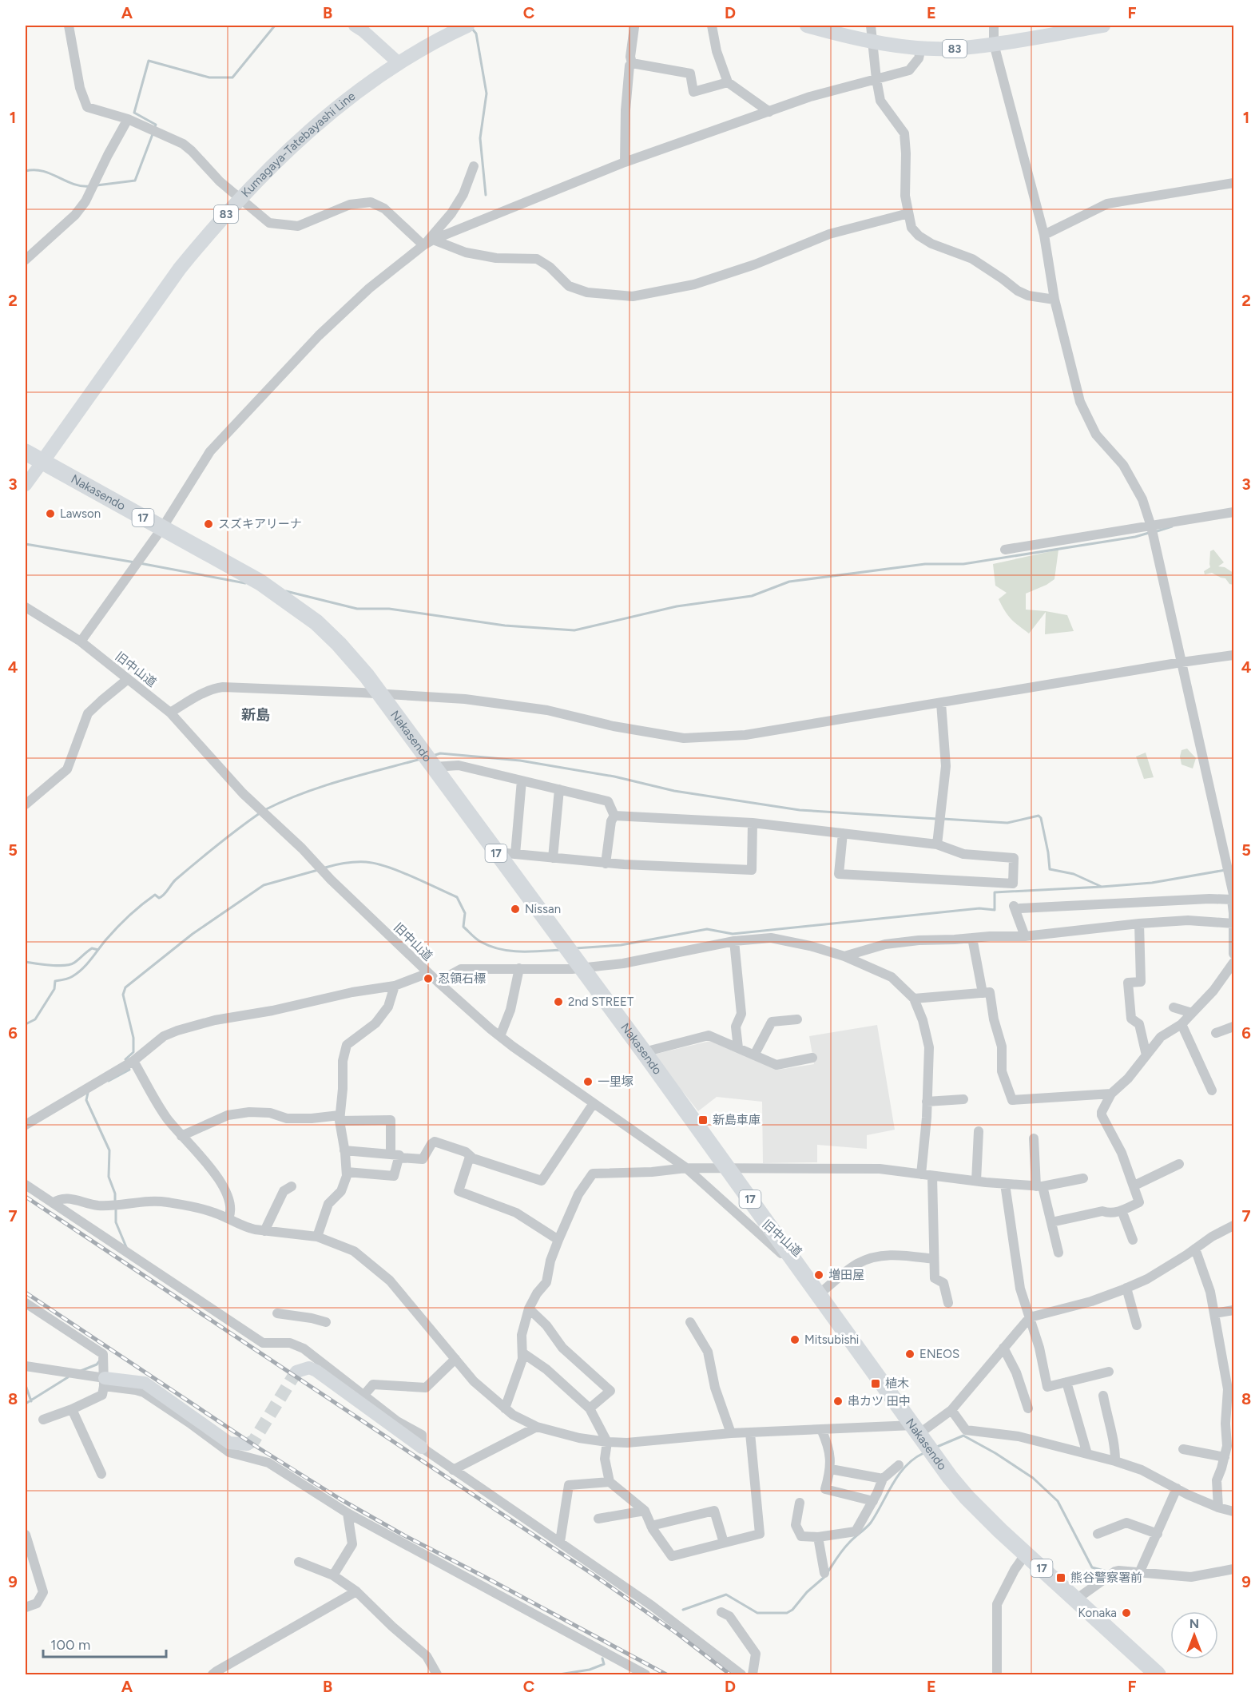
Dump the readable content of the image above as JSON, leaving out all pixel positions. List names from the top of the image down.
{
  "streets": {
    "highway": ["Nakasendo", "17"],
    "main road": ["83", "Kumagaya-Tatebayashi Line"],
    "street": ["旧中山道"]
  },
  "crossings": [
    ["Kumagaya-Tatebayashi Line", "Nakasendo"],
    ["Nakasendo", "旧中山道"]
  ],
  "districts": ["新島"],
  "places": {
    "other": [
      "Lawson",
      "スズキアリーナ",
      "Nissan",
      "忍領石標",
      "2nd STREET",
      "一里塚",
      "増田屋",
      "Mitsubishi",
      "ENEOS",
      "串カツ 田中",
      "Konaka"
    ],
    "transit": ["新島車庫", "植木", "熊谷警察署前"]
  },
  "scale_bar": "100 m",
  "north": "top",
  "grid": {
    "columns": [
      "A",
      "B",
      "C",
      "D",
      "E",
      "F"
    ],
    "rows": [
      "1",
      "2",
      "3",
      "4",
      "5",
      "6",
      "7",
      "8",
      "9"
    ]
  }
}
